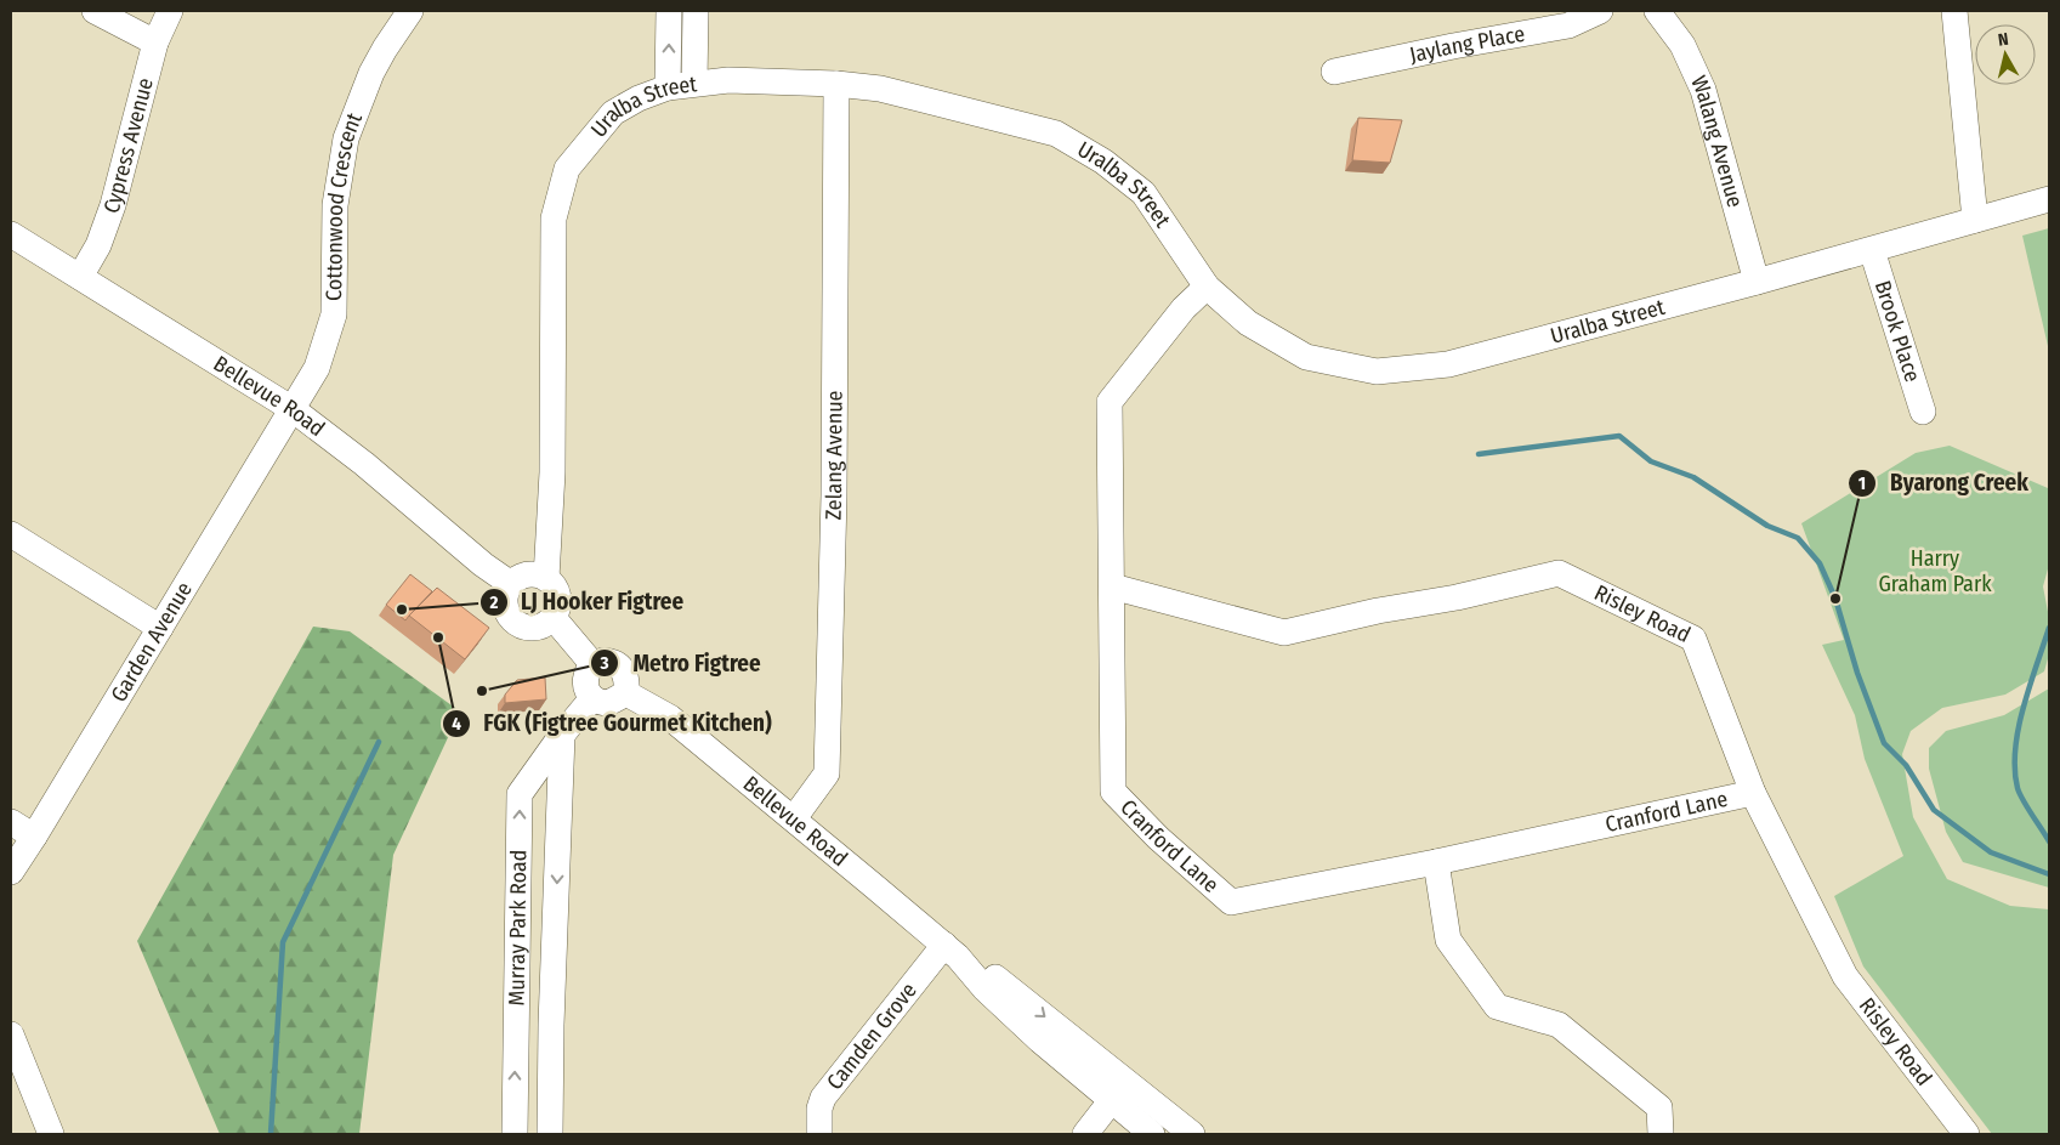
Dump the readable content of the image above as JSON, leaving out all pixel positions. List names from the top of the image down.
{
  "streets": {
    "street": [
      "Jaylang Place",
      "Uralba Street",
      "Walang Avenue",
      "Cypress Avenue",
      "Cottonwood Crescent",
      "Brook Place",
      "Bellevue Road",
      "Zelang Avenue",
      "Risley Road",
      "Garden Avenue",
      "Cranford Lane",
      "Murray Park Road",
      "Camden Grove"
    ]
  },
  "crossings": [
    ["Uralba Street", "Walang Avenue"],
    ["Uralba Street", "Brook Place"],
    ["Uralba Street", "Bellevue Road"],
    ["Uralba Street", "Zelang Avenue"],
    ["Uralba Street", "Cranford Lane"],
    ["Cypress Avenue", "Bellevue Road"],
    ["Cottonwood Crescent", "Bellevue Road"],
    ["Cottonwood Crescent", "Garden Avenue"],
    ["Bellevue Road", "Zelang Avenue"],
    ["Bellevue Road", "Garden Avenue"],
    ["Bellevue Road", "Murray Park Road"],
    ["Bellevue Road", "Camden Grove"],
    ["Risley Road", "Cranford Lane"]
  ],
  "parks": ["Harry Graham Park"],
  "places": [
    "Byarong Creek",
    "LJ Hooker Figtree",
    "FGK (Figtree Gourmet Kitchen)",
    "Metro Figtree"
  ],
  "north": "top"
}
